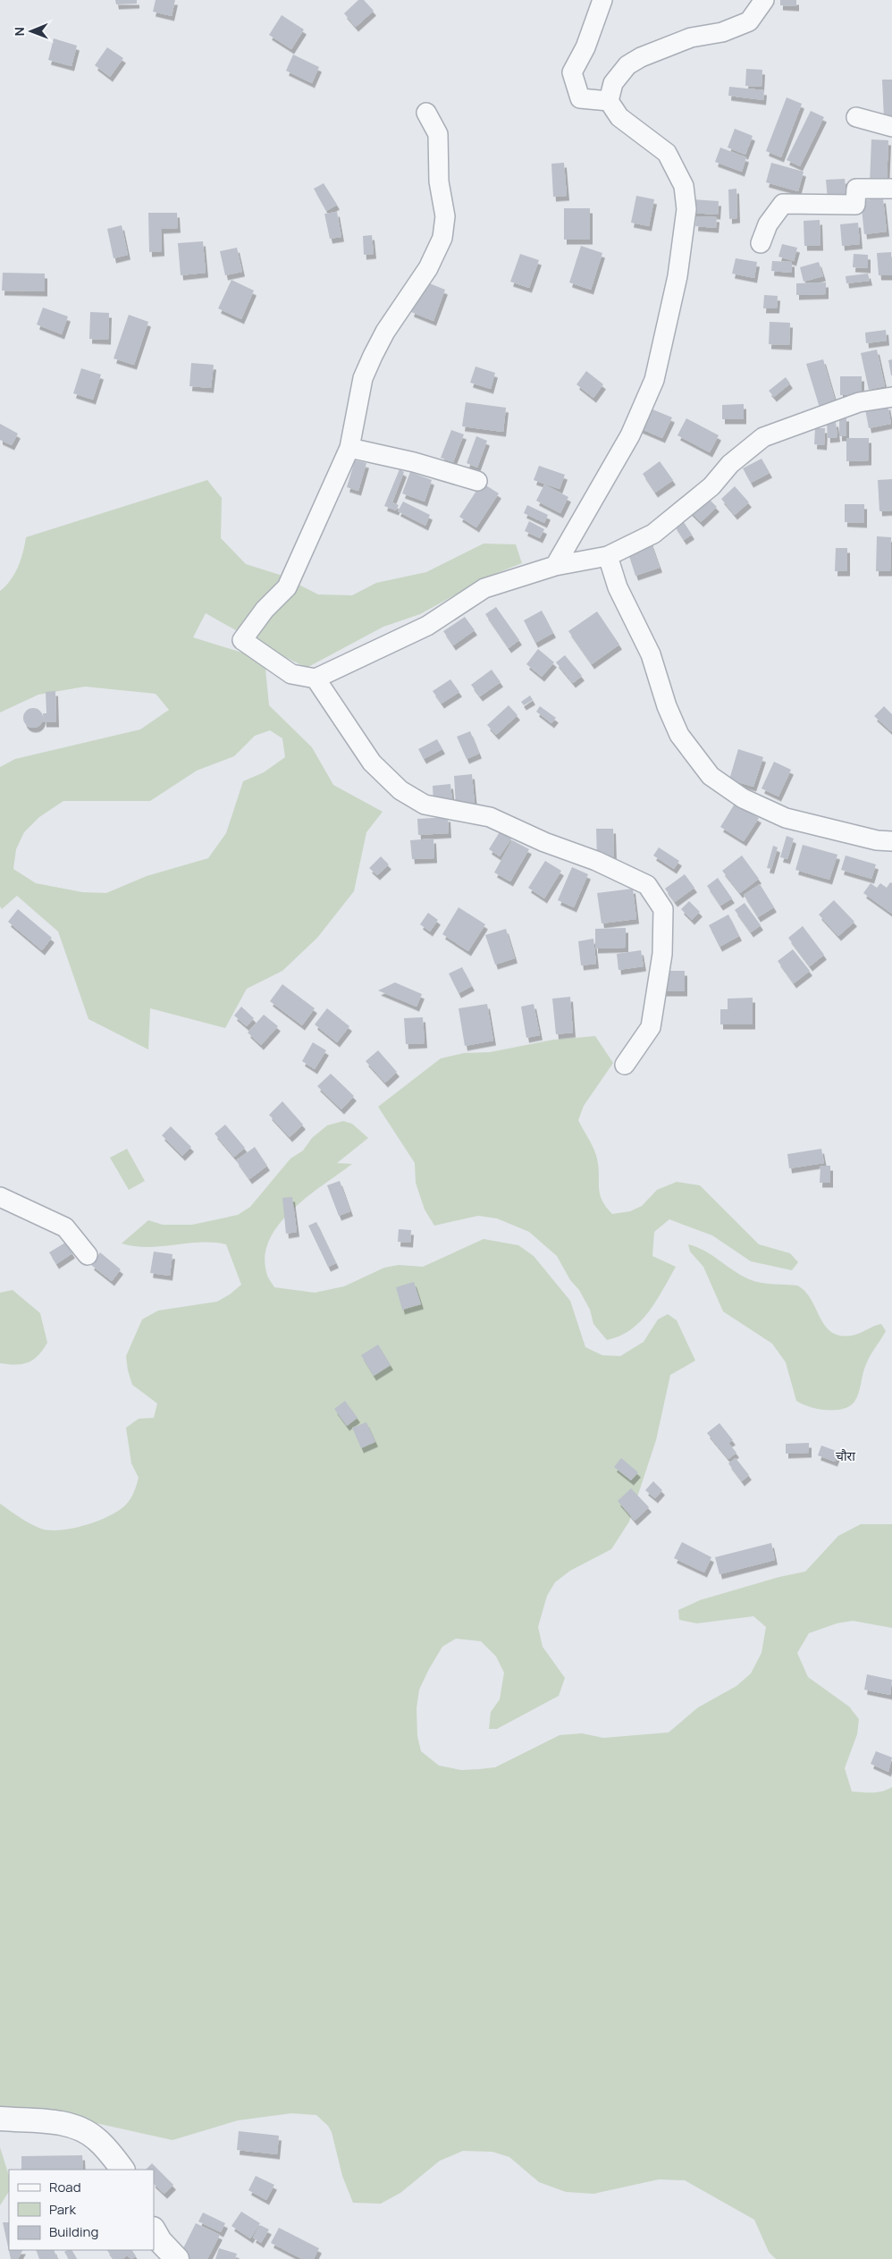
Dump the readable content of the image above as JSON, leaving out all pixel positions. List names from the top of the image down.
{
  "districts": ["चौरा"],
  "legend": ["Road", "Park", "Building"],
  "north": "left"
}
